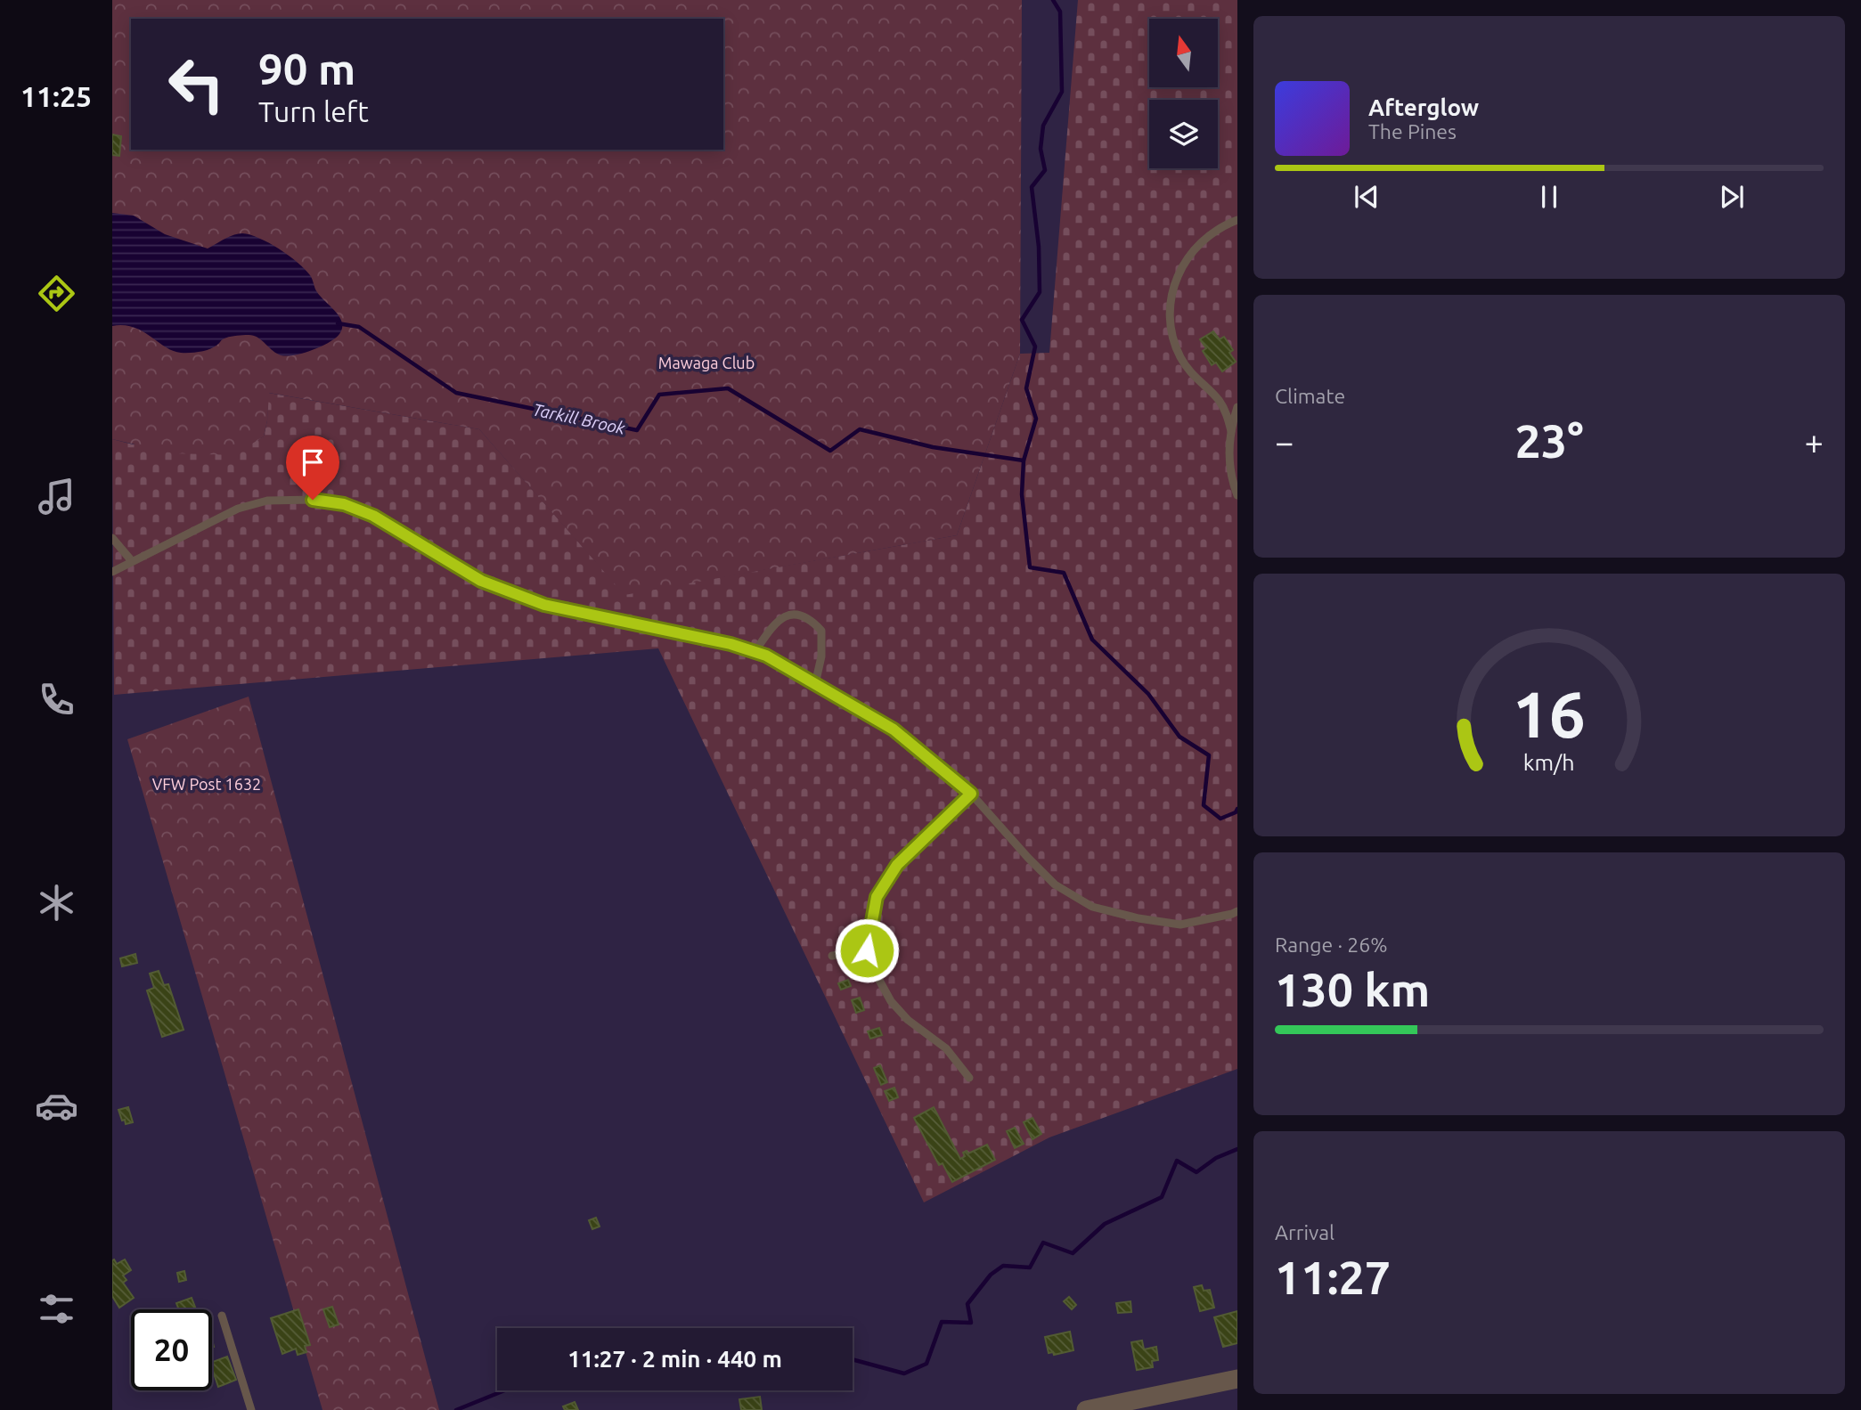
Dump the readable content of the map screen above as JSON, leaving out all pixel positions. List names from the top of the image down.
{
  "water": ["Tarkill Brook"],
  "parks": ["Mawaga Club", "VFW Post 1632"],
  "north": "top",
  "page": {
    "tabs": "11:25",
    "turn": ["90 m", "Turn left"],
    "song": ["Afterglow", "The Pines"],
    "tile": [
      "Climate",
      ["Range · 26%", "130 km"],
      ["Arrival", "11:27"]
    ],
    "heat": ["−", "23°", "+"],
    "limit": "20",
    "trip": "11:27 · 2 min · 440 m",
    "gauge": ["16", "km/h"]
  }
}
